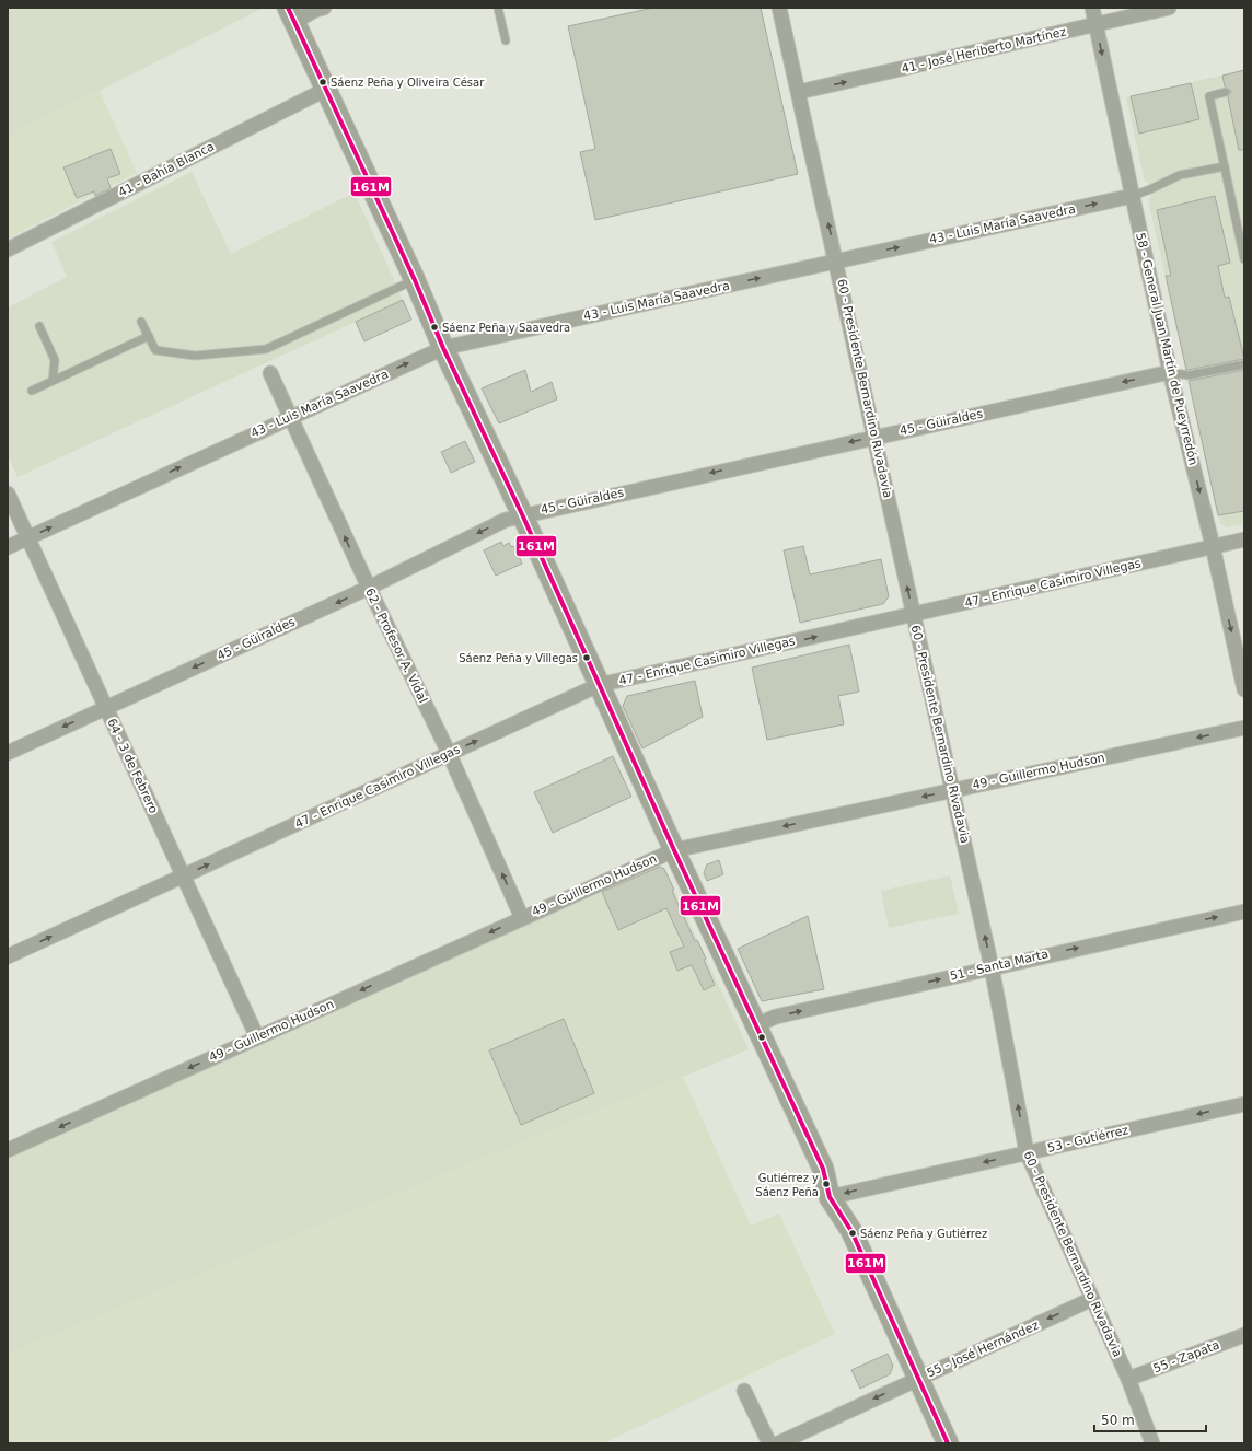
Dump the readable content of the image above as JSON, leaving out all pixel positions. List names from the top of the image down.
{
  "streets": {
    "street": [
      "41 - José Heriberto Martínez",
      "41 - Bahía Blanca",
      "43 - Luis María Saavedra",
      "58 - General Juan Martín de Pueyrredón",
      "60 - Presidente Bernardino Rivadavia",
      "45 - Güiraldes",
      "47 - Enrique Casimiro Villegas",
      "62 - Profesor A. Vidal",
      "64 - 3 de Febrero",
      "49 - Guillermo Hudson",
      "51 - Santa Marta",
      "53 - Gutiérrez",
      "55 - José Hernández",
      "55 - Zapata"
    ]
  },
  "crossings": [
    ["41 - José Heriberto Martínez", "58 - General Juan Martín de Pueyrredón"],
    ["41 - José Heriberto Martínez", "60 - Presidente Bernardino Rivadavia"],
    ["43 - Luis María Saavedra", "58 - General Juan Martín de Pueyrredón"],
    ["43 - Luis María Saavedra", "60 - Presidente Bernardino Rivadavia"],
    ["43 - Luis María Saavedra", "62 - Profesor A. Vidal"],
    ["43 - Luis María Saavedra", "64 - 3 de Febrero"],
    ["58 - General Juan Martín de Pueyrredón", "45 - Güiraldes"],
    ["58 - General Juan Martín de Pueyrredón", "47 - Enrique Casimiro Villegas"],
    ["60 - Presidente Bernardino Rivadavia", "45 - Güiraldes"],
    ["60 - Presidente Bernardino Rivadavia", "47 - Enrique Casimiro Villegas"],
    ["60 - Presidente Bernardino Rivadavia", "49 - Guillermo Hudson"],
    ["60 - Presidente Bernardino Rivadavia", "51 - Santa Marta"],
    ["60 - Presidente Bernardino Rivadavia", "53 - Gutiérrez"],
    ["60 - Presidente Bernardino Rivadavia", "55 - José Hernández"],
    ["60 - Presidente Bernardino Rivadavia", "55 - Zapata"],
    ["45 - Güiraldes", "62 - Profesor A. Vidal"],
    ["45 - Güiraldes", "64 - 3 de Febrero"],
    ["47 - Enrique Casimiro Villegas", "62 - Profesor A. Vidal"],
    ["47 - Enrique Casimiro Villegas", "64 - 3 de Febrero"],
    ["62 - Profesor A. Vidal", "49 - Guillermo Hudson"],
    ["64 - 3 de Febrero", "49 - Guillermo Hudson"]
  ],
  "one_way": [
    "41 - José Heriberto Martínez",
    "43 - Luis María Saavedra",
    "58 - General Juan Martín de Pueyrredón",
    "60 - Presidente Bernardino Rivadavia",
    "45 - Güiraldes",
    "47 - Enrique Casimiro Villegas",
    "62 - Profesor A. Vidal",
    "49 - Guillermo Hudson",
    "51 - Santa Marta",
    "53 - Gutiérrez",
    "55 - José Hernández"
  ],
  "places": [
    "Sáenz Peña y Oliveira César",
    "Sáenz Peña y Saavedra",
    "Sáenz Peña y Villegas",
    "Gutiérrez y Sáenz Peña",
    "Sáenz Peña y Gutiérrez"
  ],
  "lines": ["transit line 161M"],
  "scale_bar": "50 m"
}
